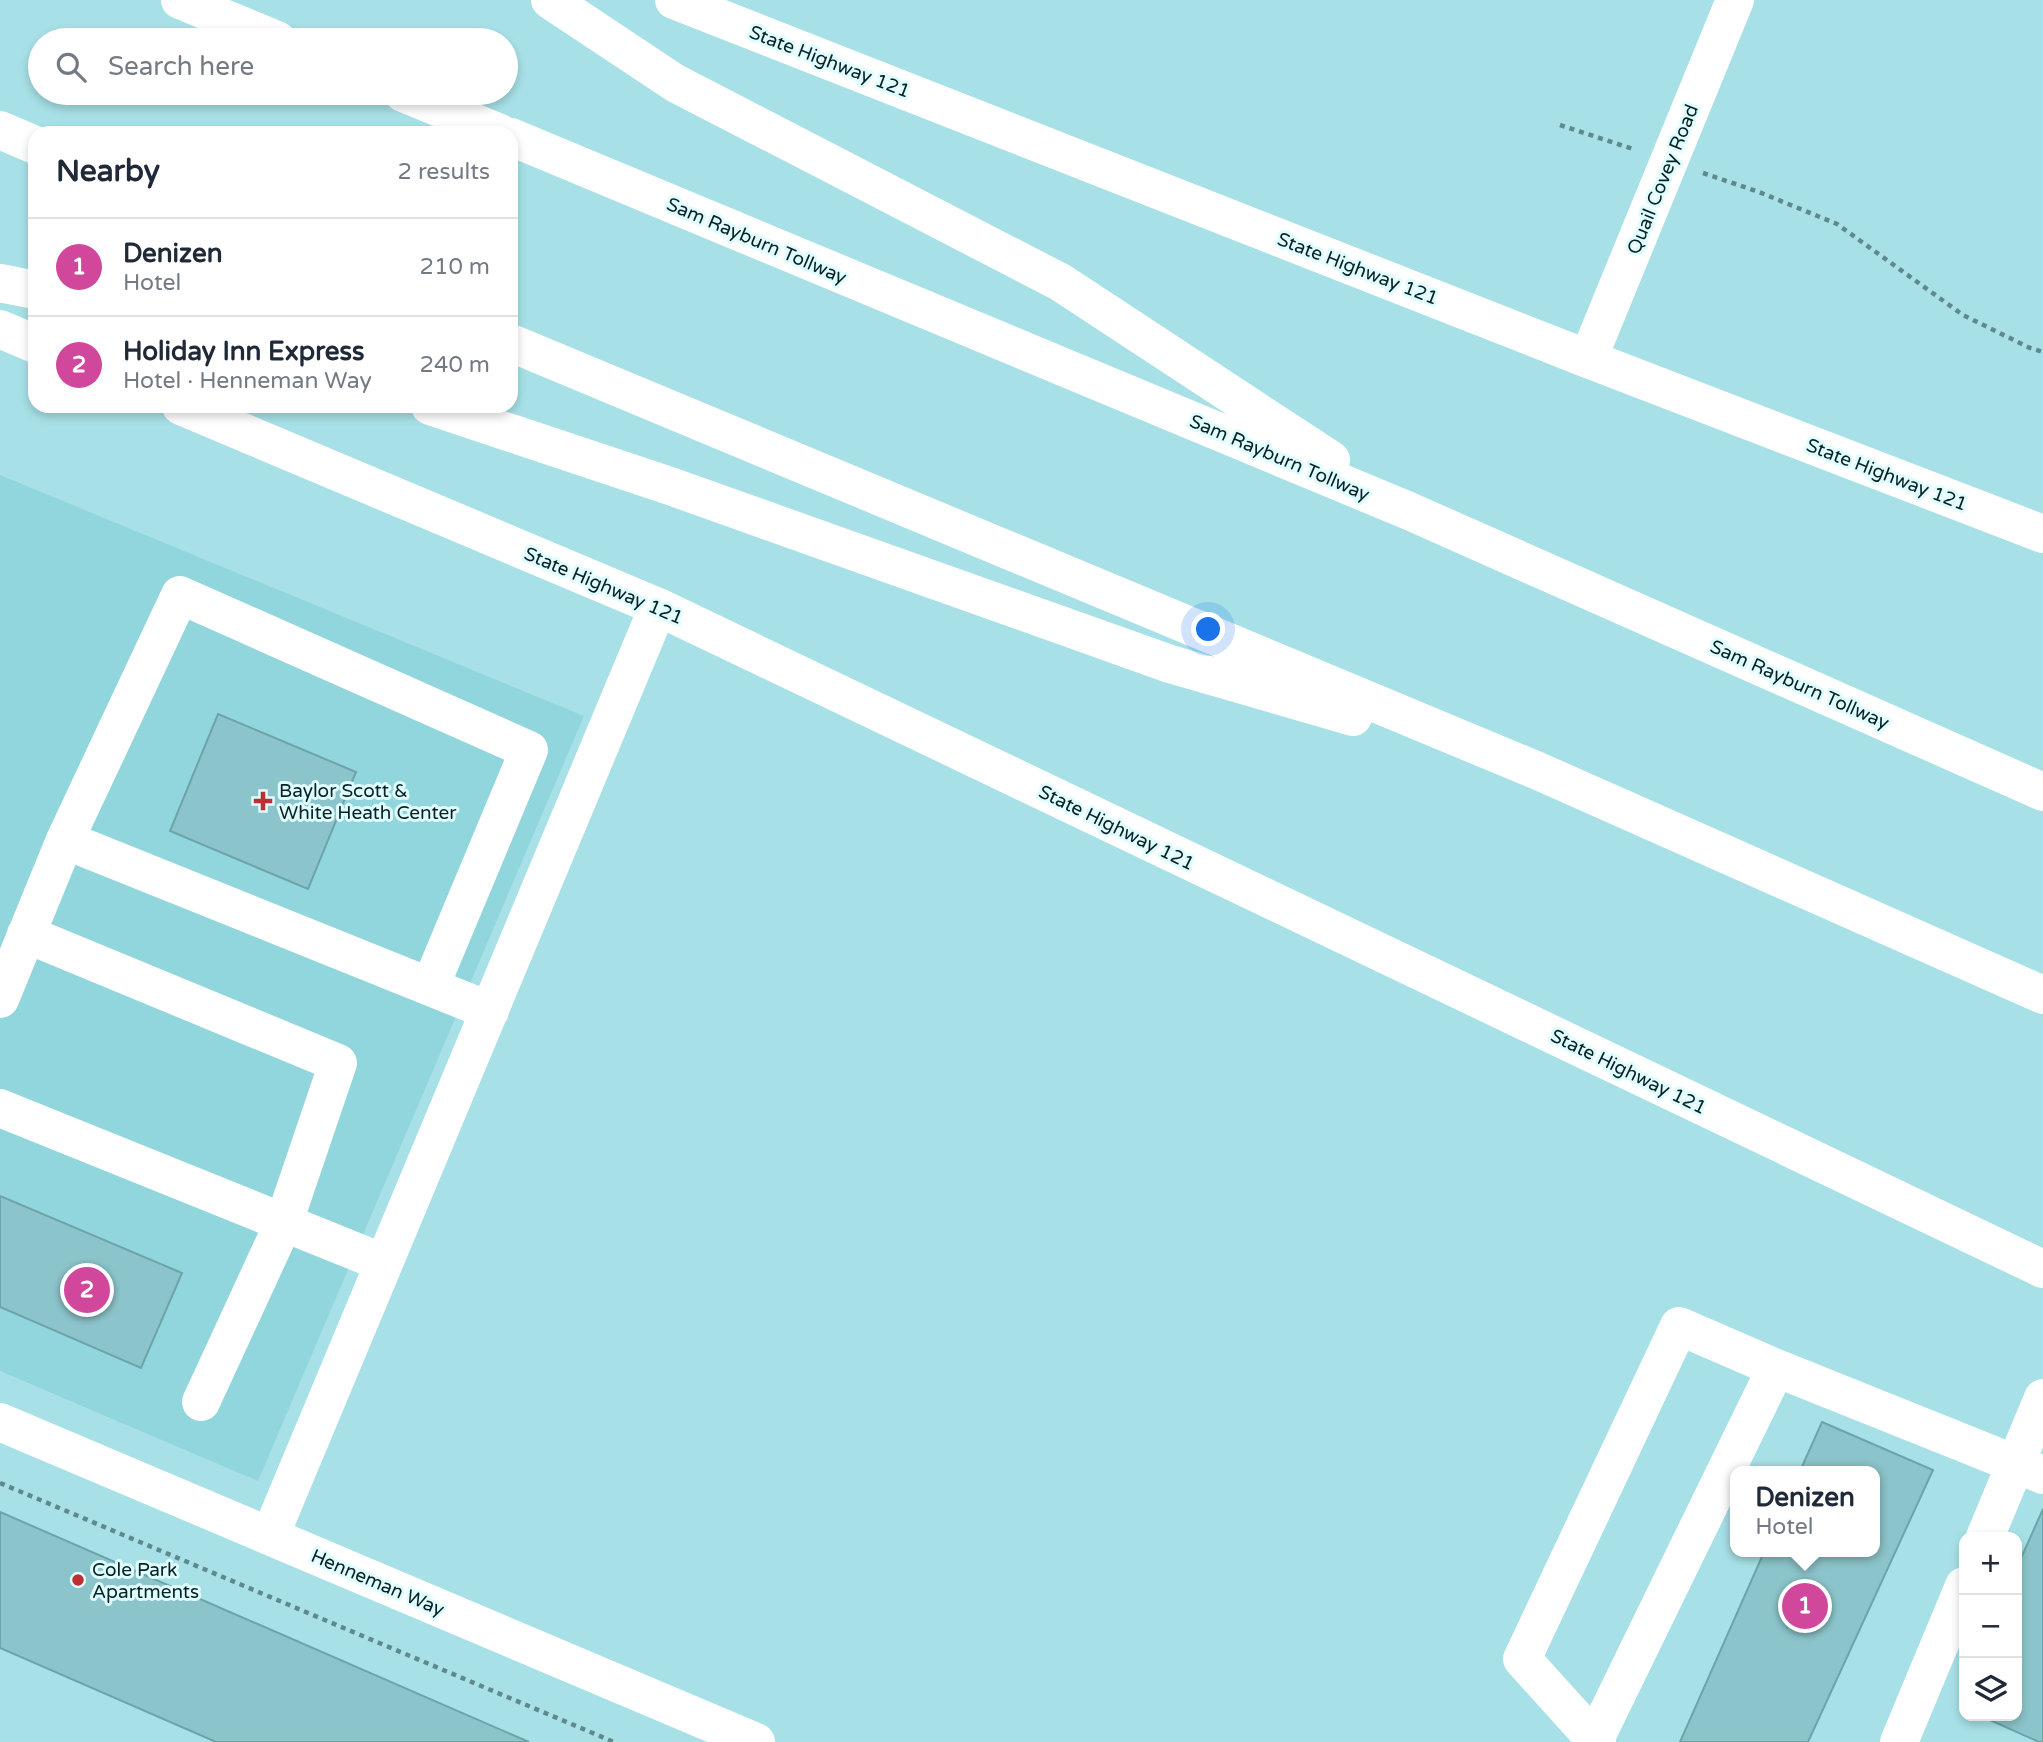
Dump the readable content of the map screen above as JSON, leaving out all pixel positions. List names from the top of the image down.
{
  "streets": {
    "main road": [
      "State Highway 121",
      "Quail Covey Road",
      "Sam Rayburn Tollway",
      "Henneman Way"
    ]
  },
  "crossings": [
    ["State Highway 121", "Quail Covey Road"]
  ],
  "places": {
    "health": ["Baylor Scott & White Heath Center"],
    "other": ["Cole Park Apartments"]
  },
  "page": {
    "search": "Search here",
    "heading": ["Nearby", "2 results"],
    "list": [
      {
        "mark": "1",
        "name": "Denizen",
        "note": "Hotel",
        "value": "210 m"
      },
      {
        "mark": "2",
        "name": "Holiday Inn Express",
        "note": "Hotel · Henneman Way",
        "value": "240 m"
      }
    ],
    "pins": ["2", "1"],
    "popup": ["Denizen", "Hotel"],
    "map_buttons": ["+", "−"]
  }
}
